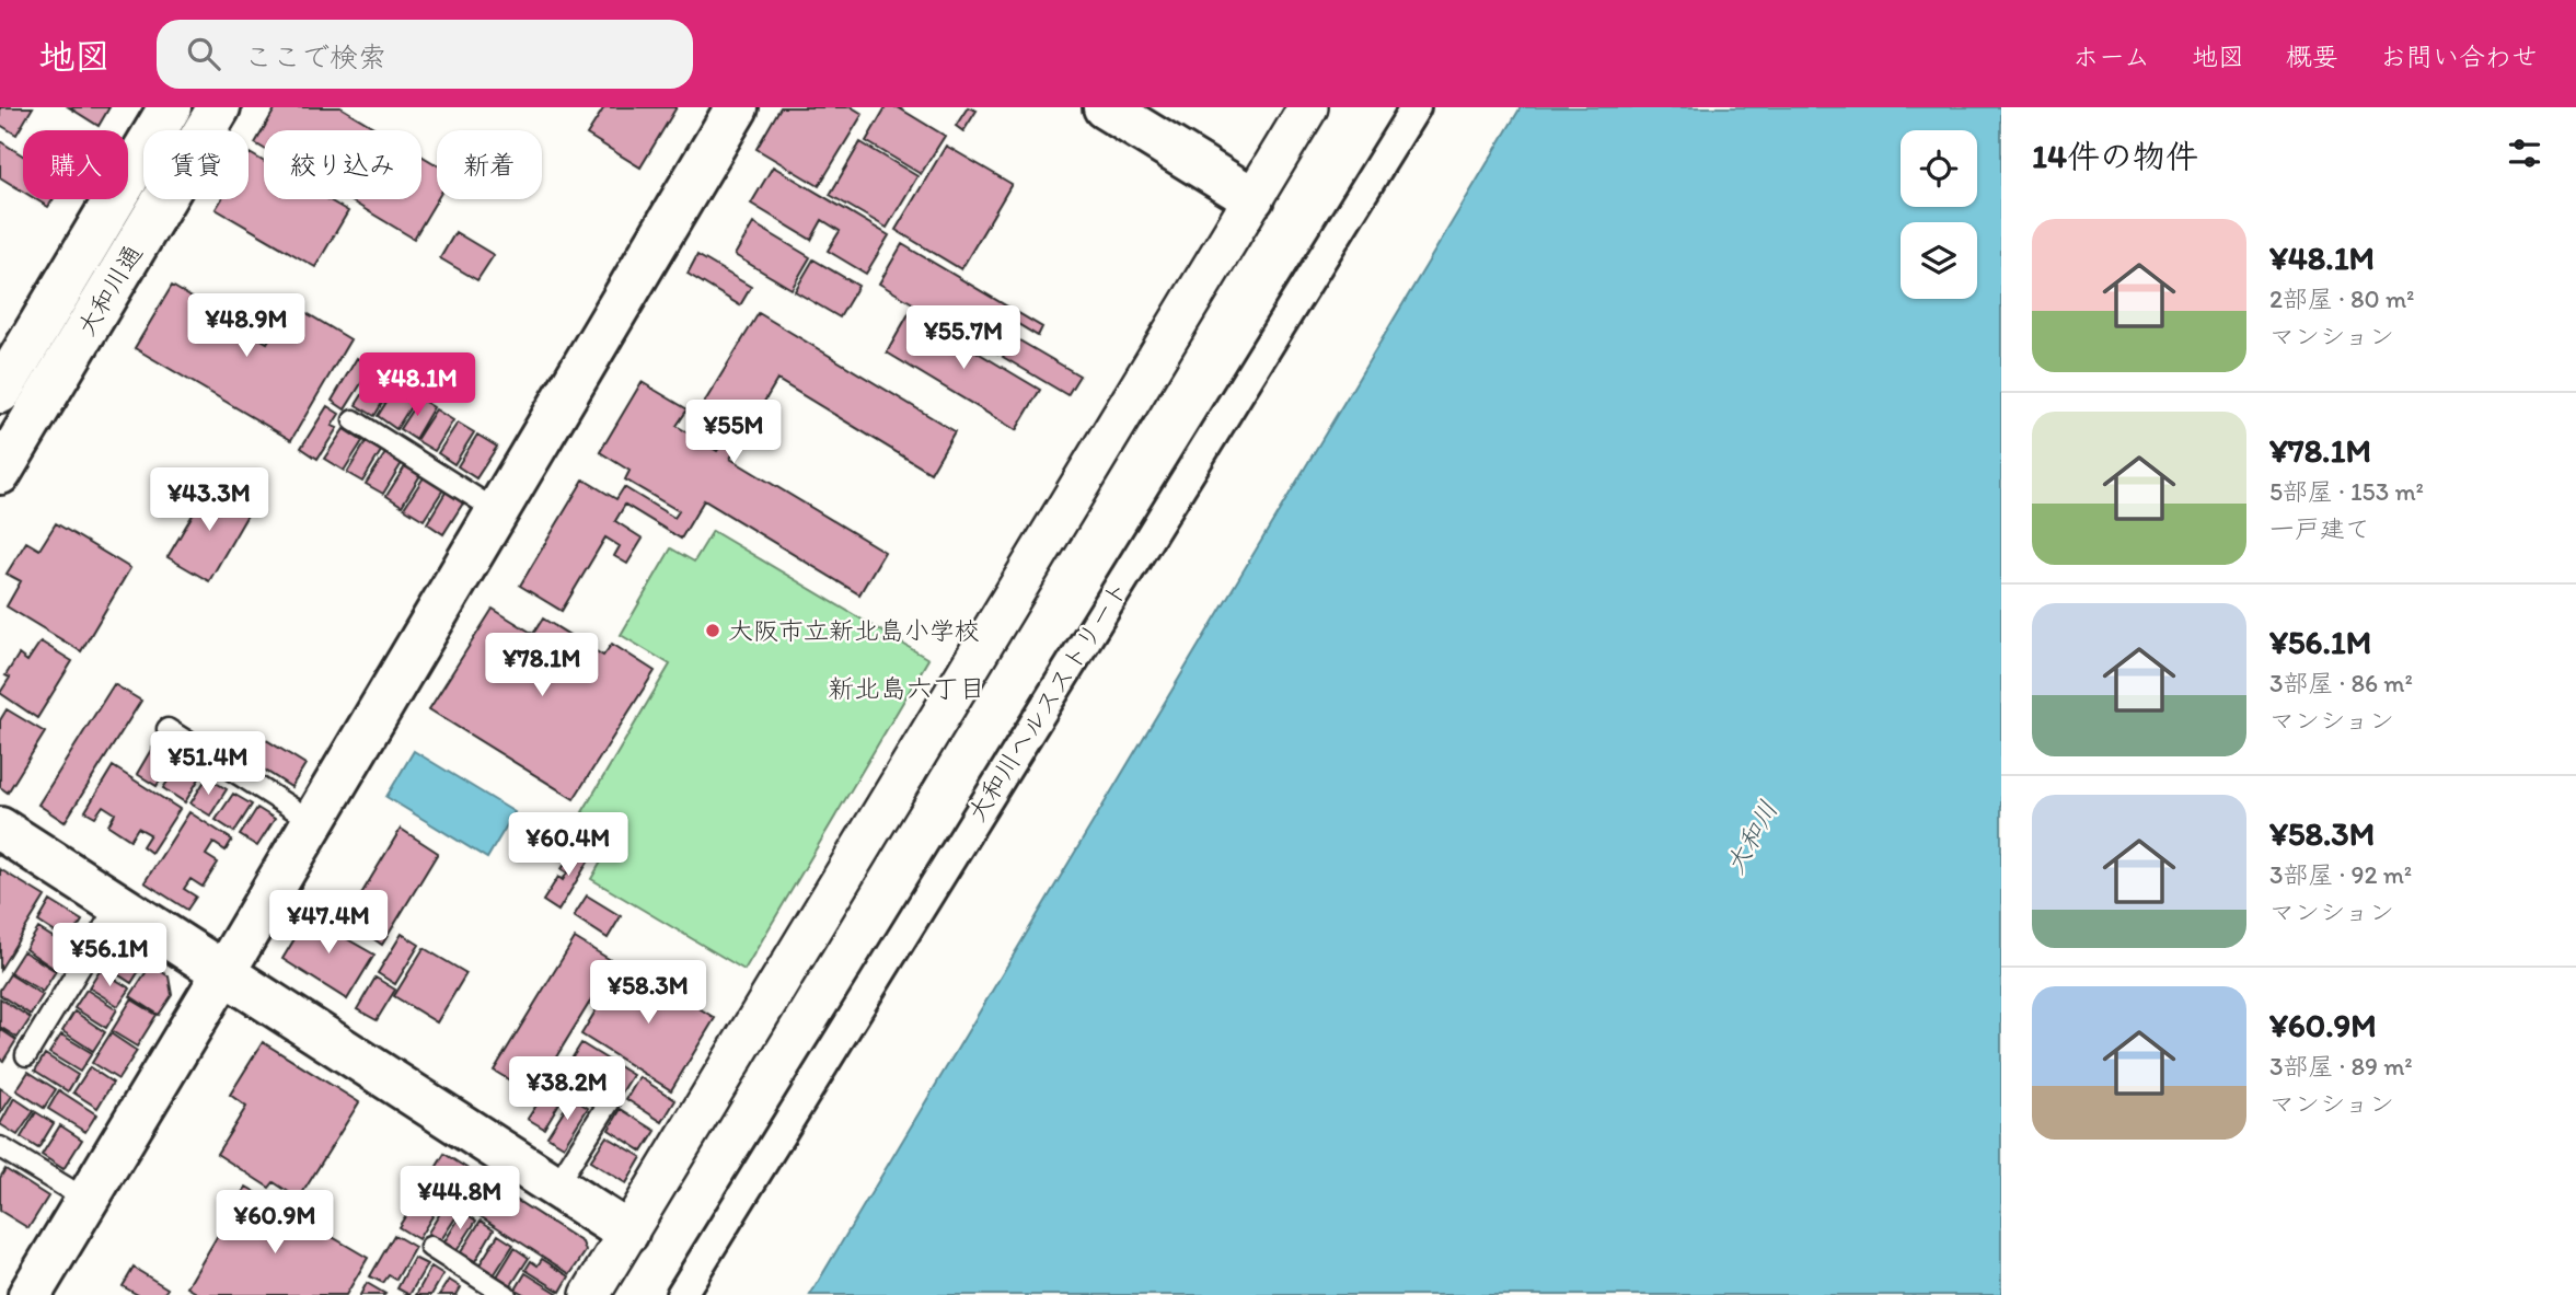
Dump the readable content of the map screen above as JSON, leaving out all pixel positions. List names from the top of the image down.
{
  "streets": {
    "street": ["大和川通", "大和川ヘルスストリート"]
  },
  "districts": ["新北島六丁目"],
  "water": ["大和川"],
  "places": ["大阪市立新北島小学校"],
  "page": {
    "header": "地図",
    "search": "ここで検索",
    "nav": [
      "ホーム",
      "地図",
      "概要",
      "お問い合わせ"
    ],
    "heading": "14件の物件",
    "chip": [
      "購入",
      "賃貸",
      "絞り込み",
      "新着"
    ],
    "list": [
      {
        "name": "¥48.1M",
        "note": "2部屋 · 80 m² · マンション"
      },
      {
        "name": "¥78.1M",
        "note": "5部屋 · 153 m² · 一戸建て"
      },
      {
        "name": "¥56.1M",
        "note": "3部屋 · 86 m² · マンション"
      },
      {
        "name": "¥58.3M",
        "note": "3部屋 · 92 m² · マンション"
      },
      {
        "name": "¥60.9M",
        "note": "3部屋 · 89 m² · マンション"
      }
    ],
    "price": [
      "¥48.9M",
      "¥55.7M",
      "¥48.1M",
      "¥55M",
      "¥43.3M",
      "¥78.1M",
      "¥51.4M",
      "¥60.4M",
      "¥47.4M",
      "¥56.1M",
      "¥58.3M",
      "¥38.2M",
      "¥44.8M",
      "¥60.9M"
    ]
  }
}
